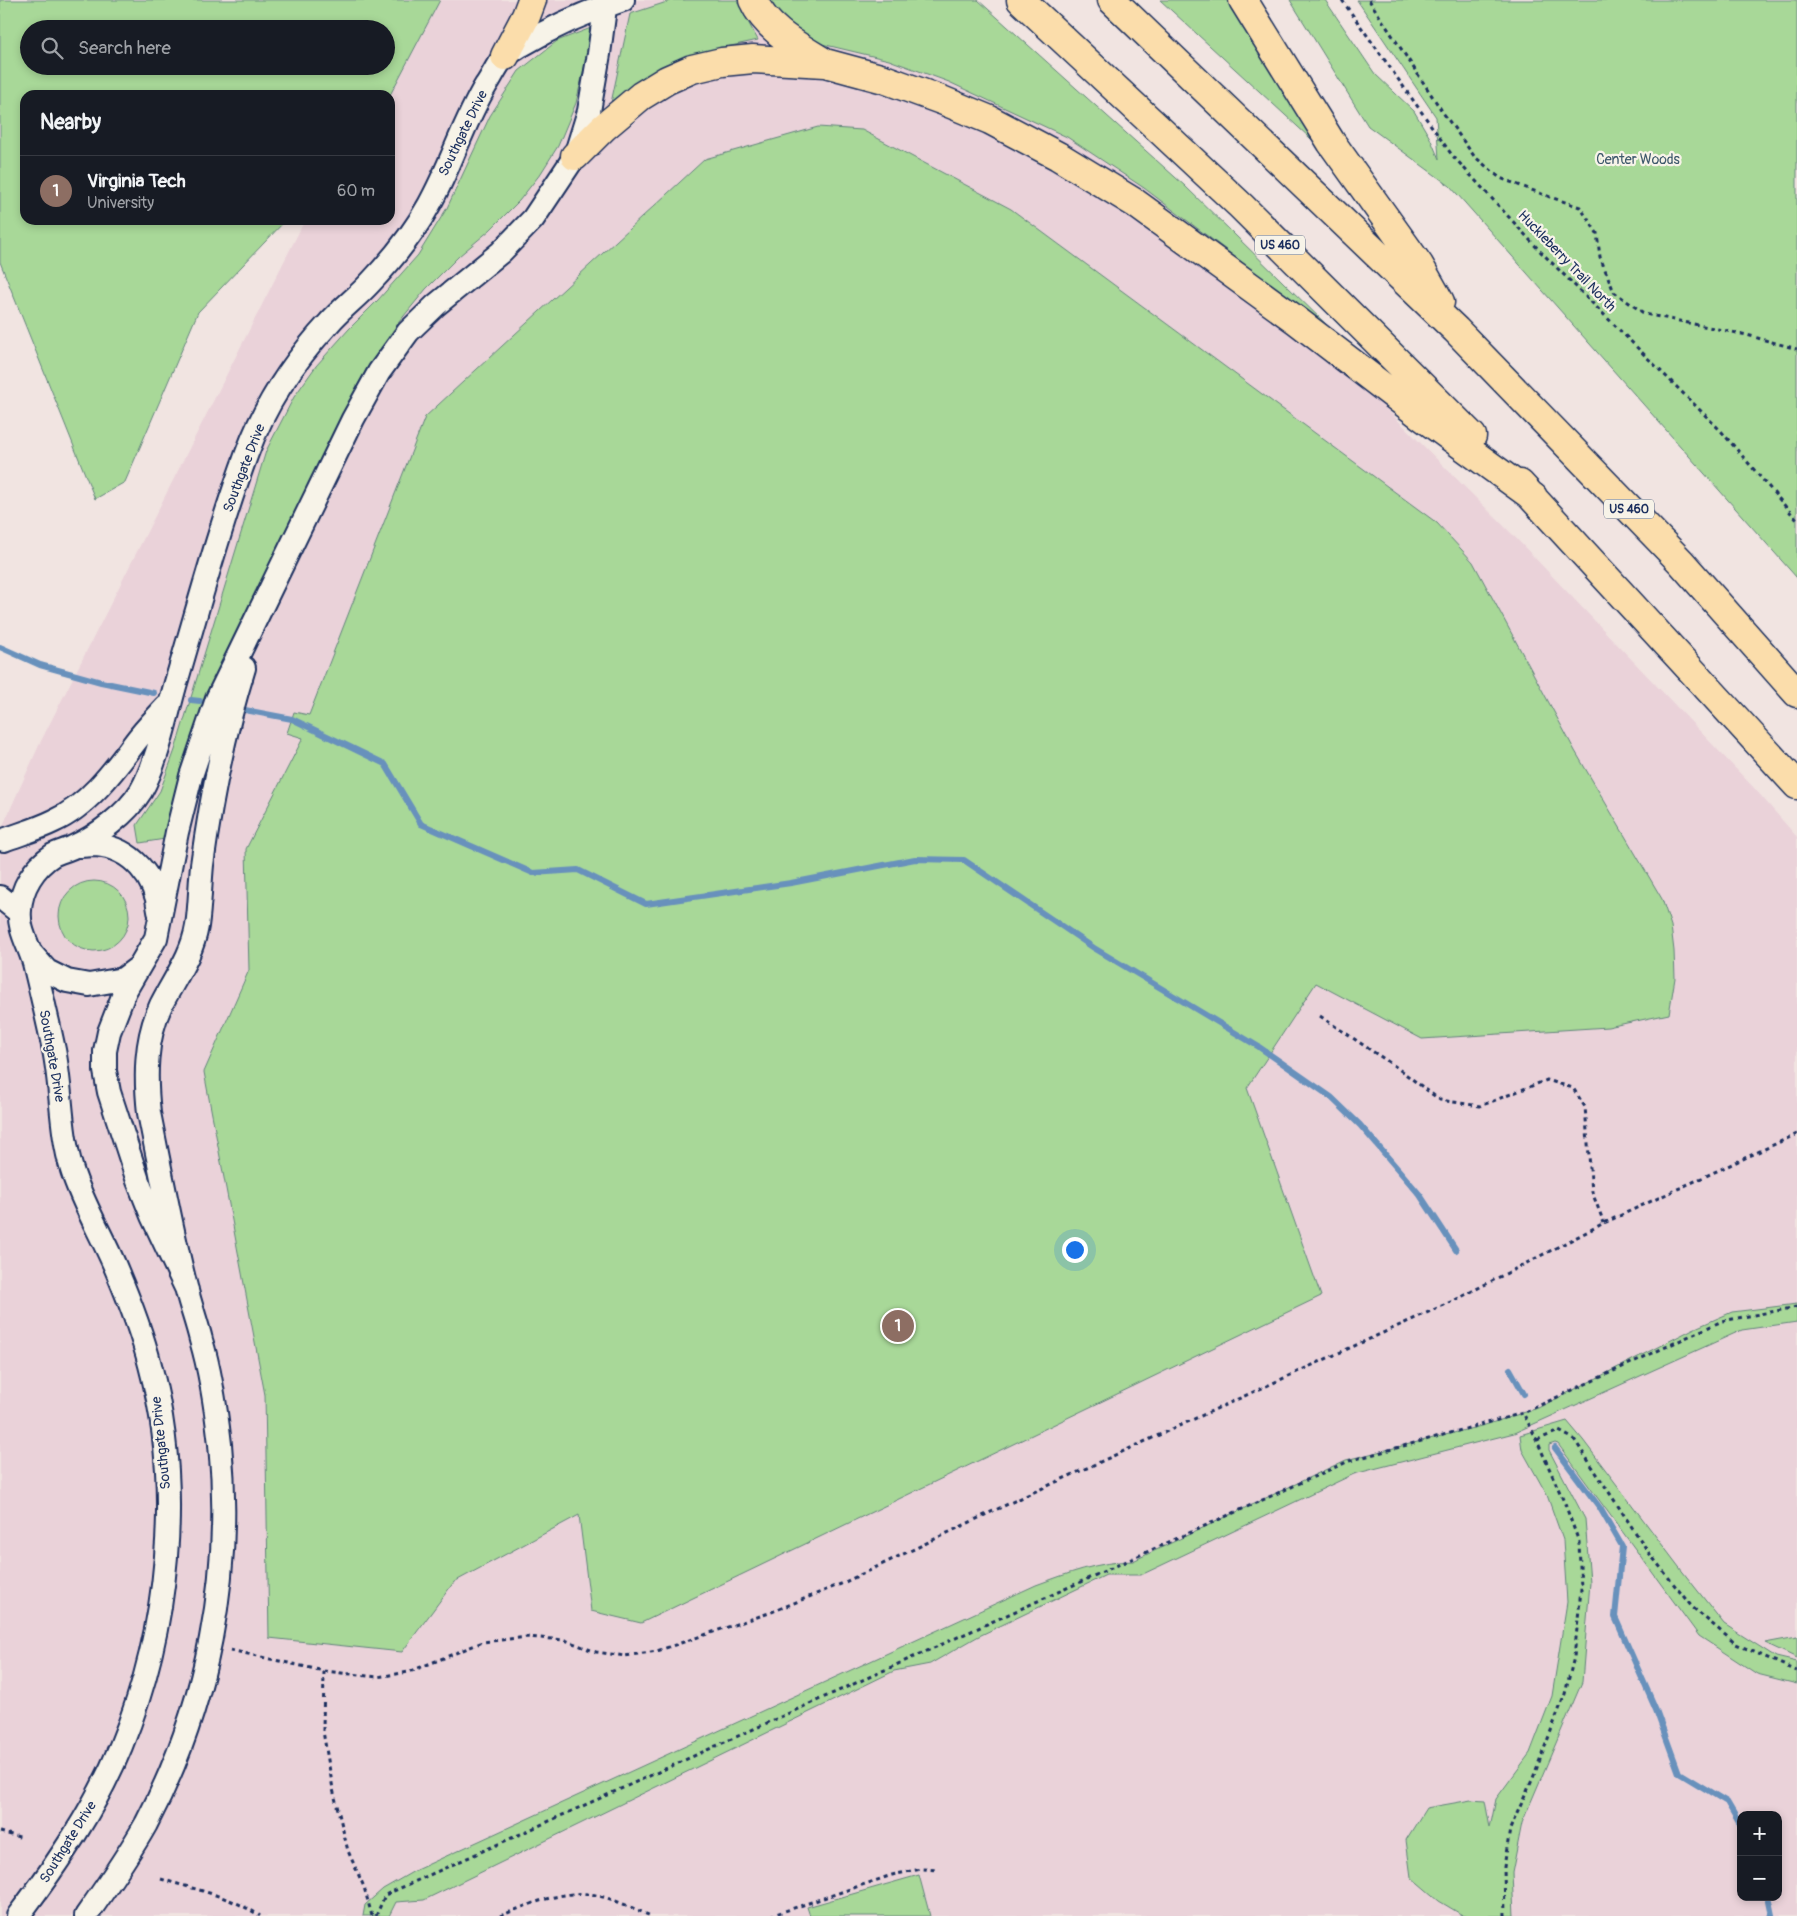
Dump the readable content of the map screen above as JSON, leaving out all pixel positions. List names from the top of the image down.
{
  "streets": {
    "highway": ["US 460"],
    "main road": ["Southgate Drive"],
    "path": ["Huckleberry Trail North"]
  },
  "parks": ["Center Woods"],
  "page": {
    "search": "Search here",
    "heading": "Nearby",
    "list": [
      {
        "mark": "1",
        "name": "Virginia Tech",
        "note": "University",
        "value": "60 m"
      }
    ],
    "pins": "1",
    "map_buttons": ["+", "−"]
  }
}
